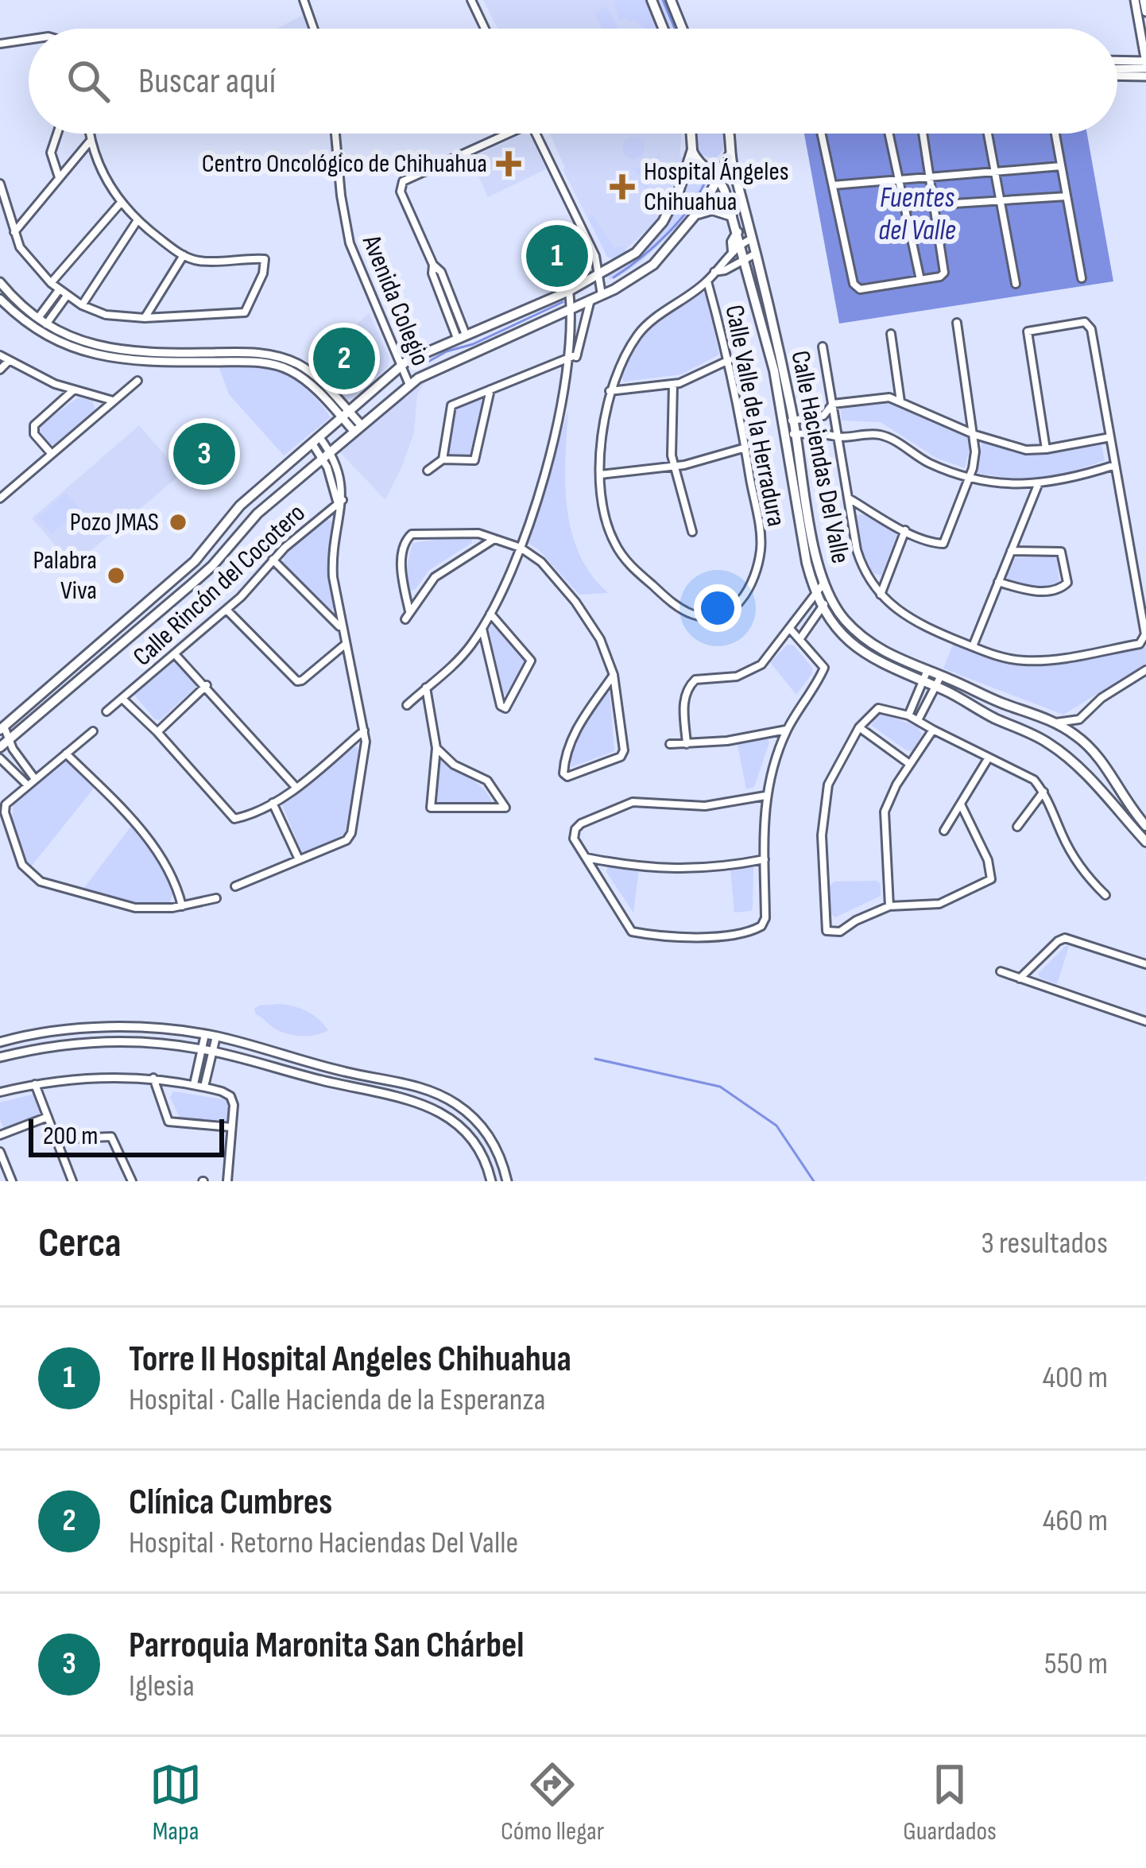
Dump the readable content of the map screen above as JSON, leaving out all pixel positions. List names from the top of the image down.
{
  "streets": {
    "main road": ["Calle Haciendas Del Valle"],
    "street": ["Avenida Colegio", "Calle Valle de la Herradura", "Calle Rincón del Cocotero"]
  },
  "crossings": [
    ["Calle Valle de la Herradura", "Calle Haciendas Del Valle"]
  ],
  "water": ["Fuentes del Valle"],
  "places": {
    "health": ["Centro Oncológico de Chihuahua", "Hospital Ángeles Chihuahua"],
    "other": ["Pozo JMAS", "Palabra Viva"]
  },
  "scale_bar": "200 m",
  "page": {
    "search": "Buscar aquí",
    "pins": ["1", "2", "3"],
    "scale": "200 m",
    "heading": ["Cerca", "3 resultados"],
    "list": [
      {
        "mark": "1",
        "name": "Torre II Hospital Angeles Chihuahua",
        "note": "Hospital · Calle Hacienda de la Esperanza",
        "value": "400 m"
      },
      {
        "mark": "2",
        "name": "Clínica Cumbres",
        "note": "Hospital · Retorno Haciendas Del Valle",
        "value": "460 m"
      },
      {
        "mark": "3",
        "name": "Parroquia Maronita San Chárbel",
        "note": "Iglesia",
        "value": "550 m"
      }
    ],
    "nav": ["Mapa", "Cómo llegar", "Guardados"]
  }
}
